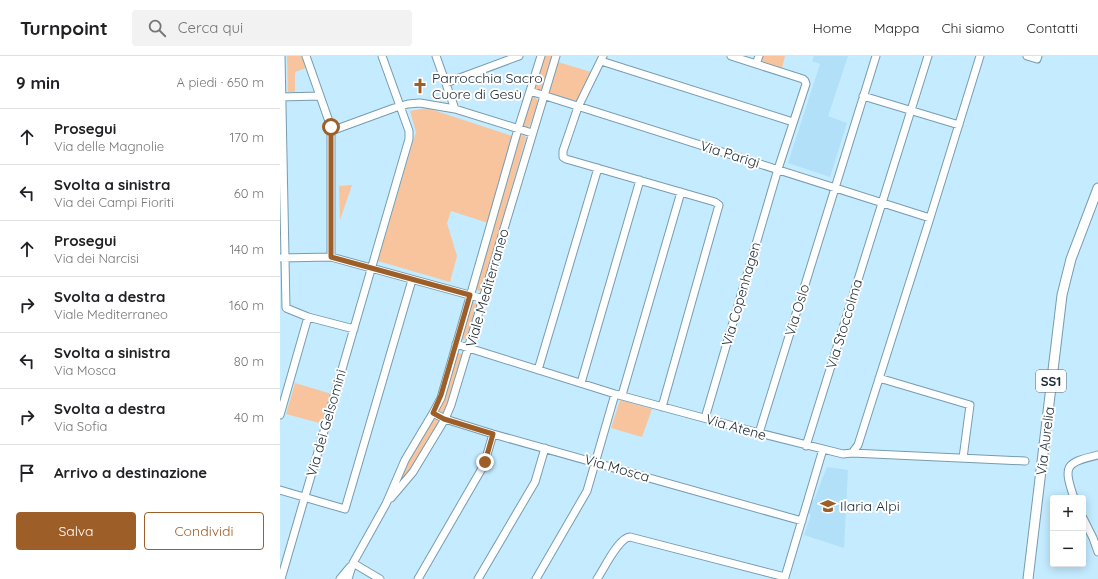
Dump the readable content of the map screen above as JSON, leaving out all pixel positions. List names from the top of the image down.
{
  "streets": {
    "main road": ["SS1", "Via Aurelia"],
    "street": [
      "Via Parigi",
      "Viale Mediterraneo",
      "Via Copenhagen",
      "Via Oslo",
      "Via Stoccolma",
      "Via dei Gelsomini",
      "Via Atene",
      "Via Mosca"
    ]
  },
  "crossings": [
    ["Via Parigi", "Viale Mediterraneo"],
    ["Via Parigi", "Via Copenhagen"],
    ["Via Parigi", "Via Oslo"],
    ["Via Parigi", "Via Stoccolma"],
    ["Viale Mediterraneo", "Via Atene"],
    ["Viale Mediterraneo", "Via Mosca"],
    ["Via Copenhagen", "Via Atene"],
    ["Via Oslo", "Via Atene"],
    ["Via Stoccolma", "Via Atene"]
  ],
  "places": {
    "church": ["Parrocchia Sacro Cuore di Gesù"],
    "school or university": ["Ilaria Alpi"]
  },
  "page": {
    "header": "Turnpoint",
    "search": "Cerca qui",
    "nav": [
      "Home",
      "Mappa",
      "Chi siamo",
      "Contatti"
    ],
    "heading": ["9 min", "A piedi · 650 m"],
    "list": [
      ["Prosegui", "Via delle Magnolie", "170 m"],
      ["Svolta a sinistra", "Via dei Campi Fioriti", "60 m"],
      ["Prosegui", "Via dei Narcisi", "140 m"],
      ["Svolta a destra", "Viale Mediterraneo", "160 m"],
      ["Svolta a sinistra", "Via Mosca", "80 m"],
      ["Svolta a destra", "Via Sofia", "40 m"],
      "Arrivo a destinazione"
    ],
    "map_buttons": ["+", "−"],
    "buttons": ["Salva", "Condividi"]
  }
}
